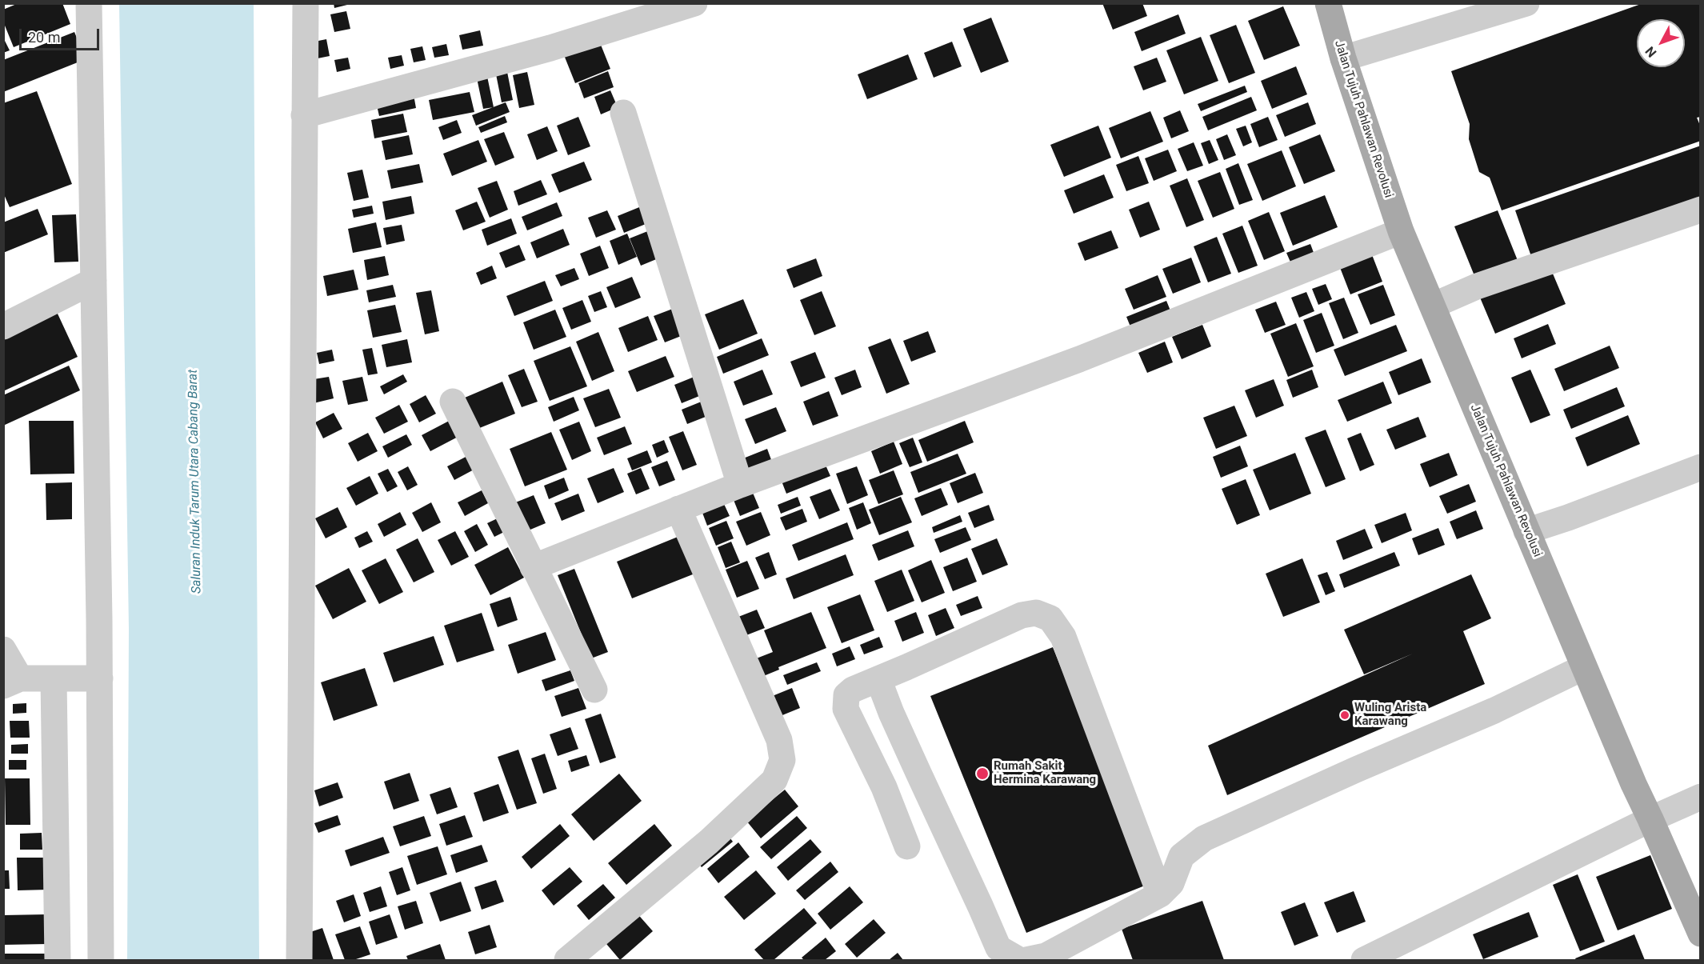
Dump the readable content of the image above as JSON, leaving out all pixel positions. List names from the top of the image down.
{
  "streets": {
    "main road": ["Jalan Tujuh Pahlawan Revolusi"]
  },
  "water": ["Saluran Induk Tarum Utara Cabang Barat"],
  "places": ["Wuling Arista Karawang", "Rumah Sakit Hermina Karawang"],
  "scale_bar": "20 m",
  "north": "bottom left"
}
